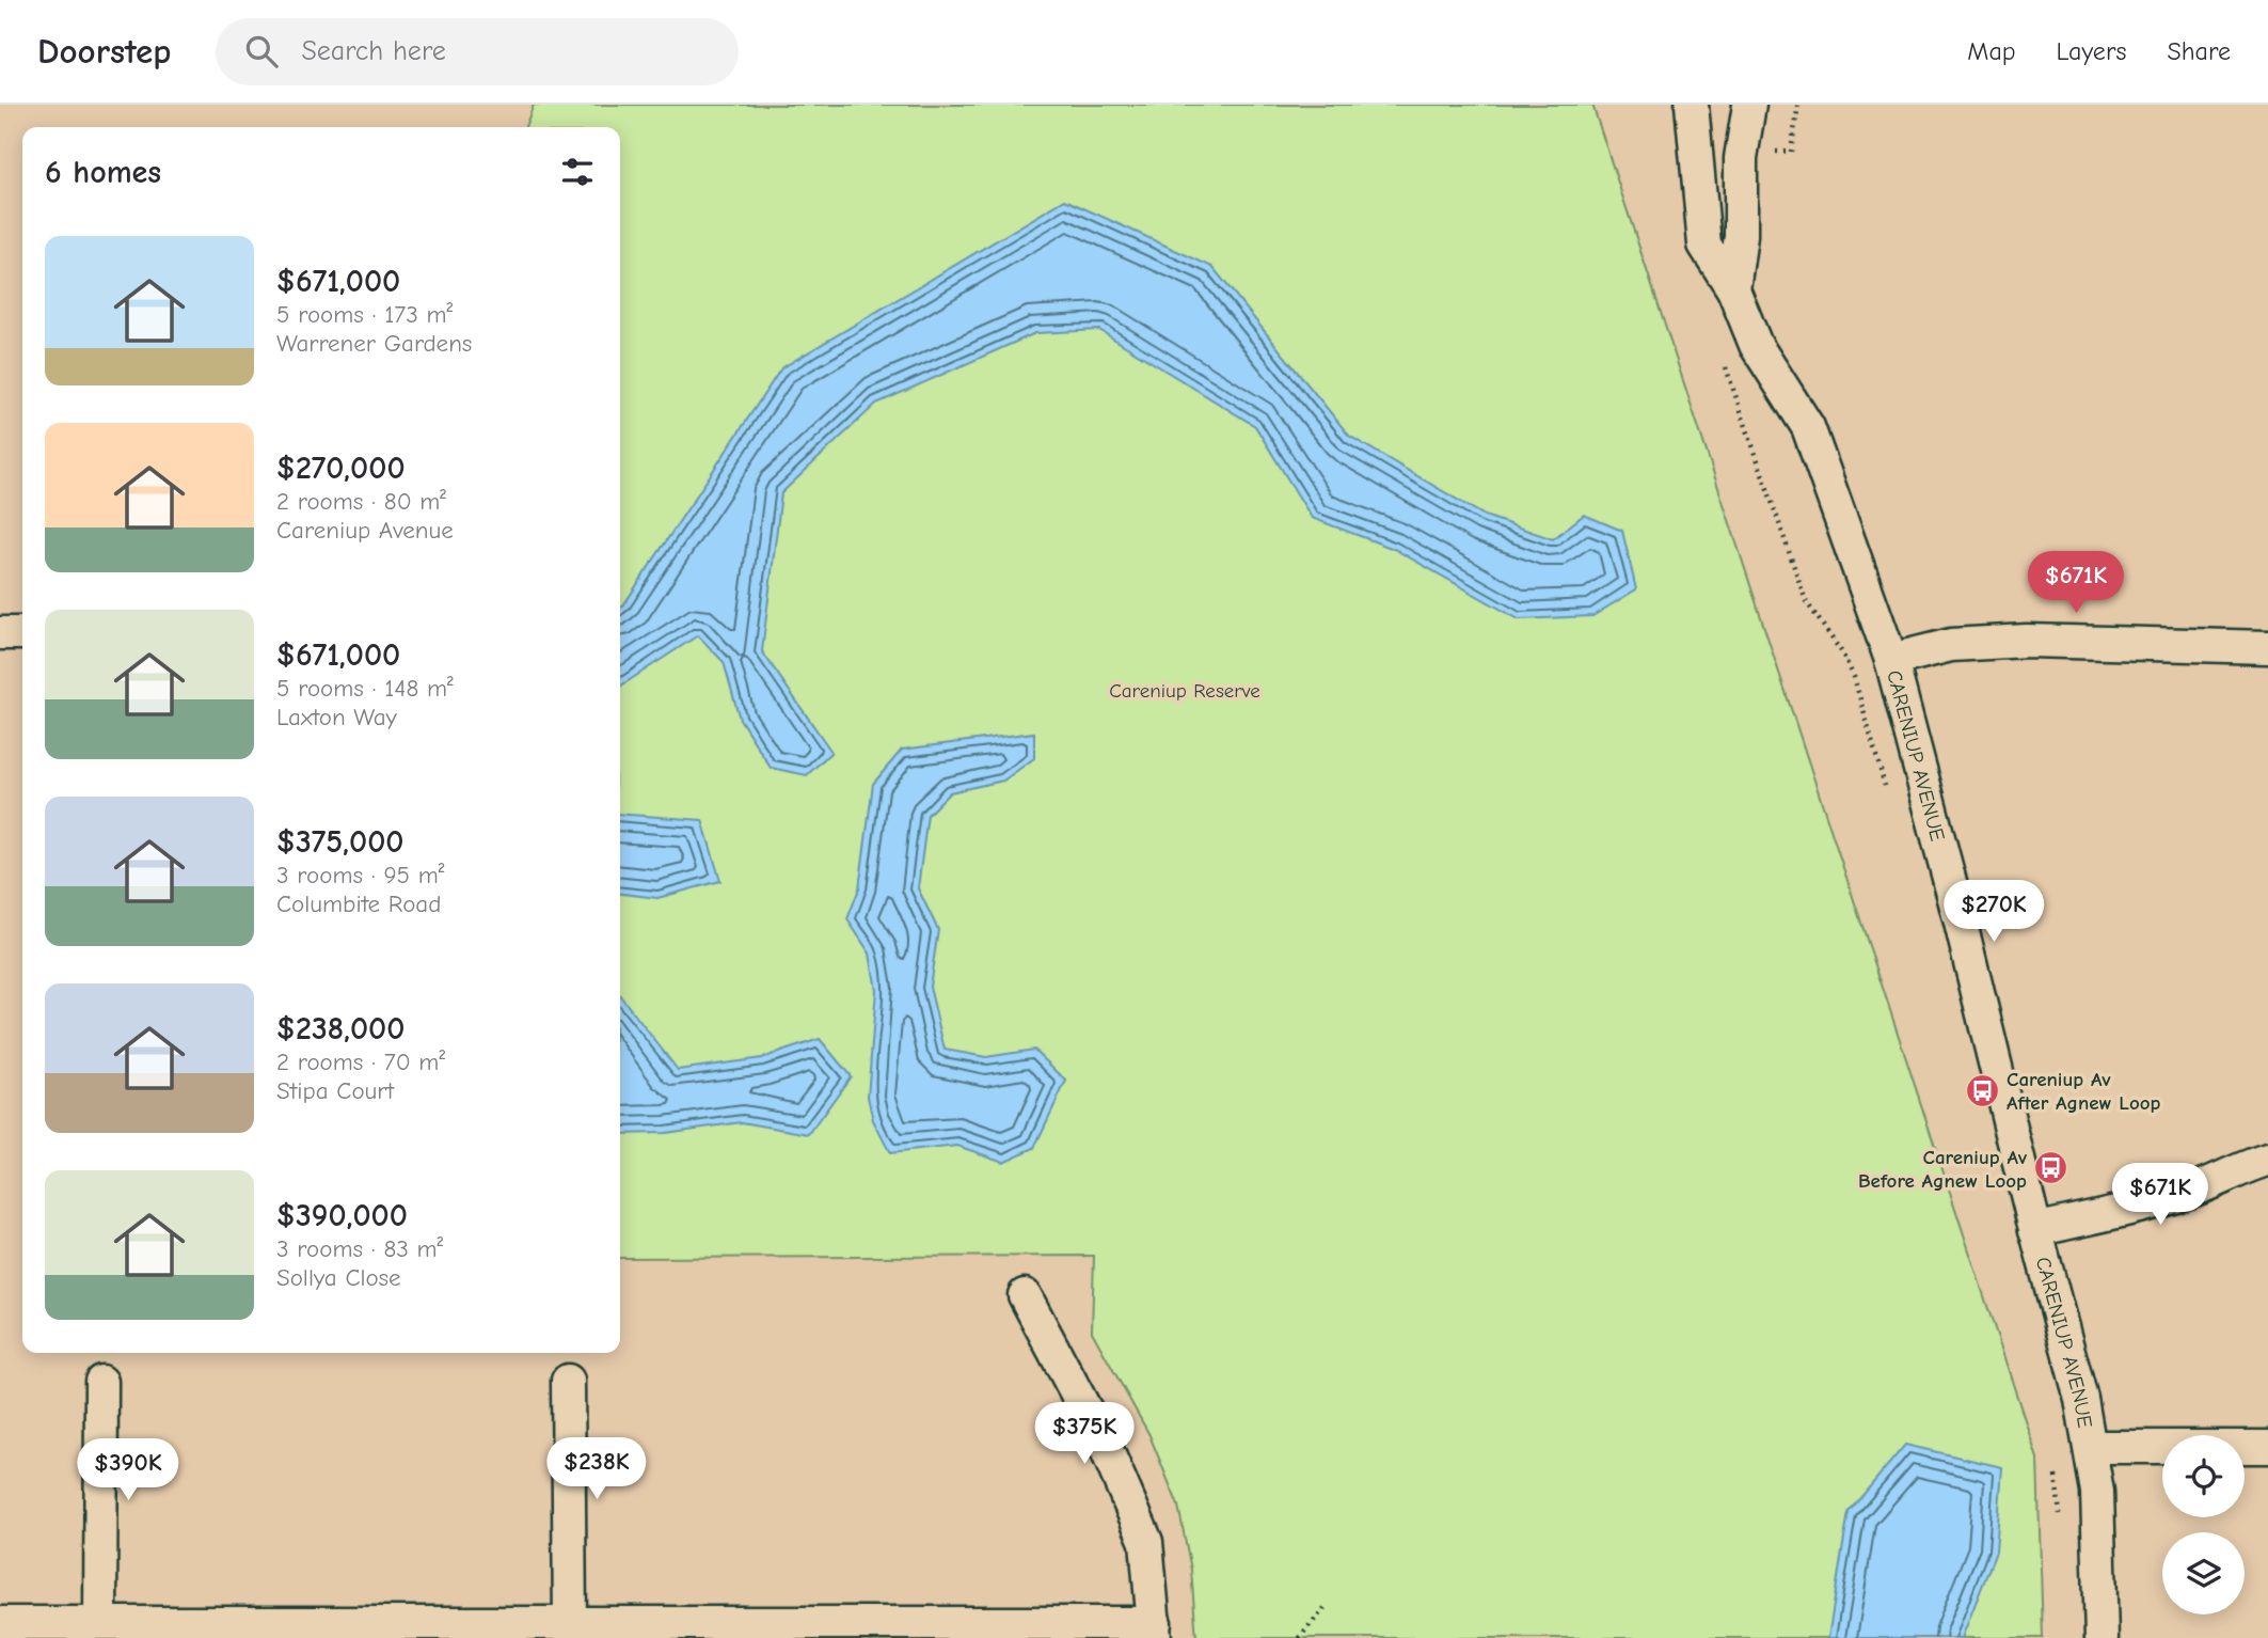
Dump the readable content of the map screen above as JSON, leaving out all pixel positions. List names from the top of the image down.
{
  "streets": {
    "street": ["CARENIUP AVENUE"]
  },
  "parks": ["Careniup Reserve"],
  "places": {
    "bus stop": ["Careniup Av After Agnew Loop", "Careniup Av Before Agnew Loop"]
  },
  "page": {
    "header": "Doorstep",
    "search": "Search here",
    "nav": ["Map", "Layers", "Share"],
    "heading": "6 homes",
    "list": [
      {
        "name": "$671,000",
        "note": "5 rooms · 173 m² · Warrener Gardens"
      },
      {
        "name": "$270,000",
        "note": "2 rooms · 80 m² · Careniup Avenue"
      },
      {
        "name": "$671,000",
        "note": "5 rooms · 148 m² · Laxton Way"
      },
      {
        "name": "$375,000",
        "note": "3 rooms · 95 m² · Columbite Road"
      },
      {
        "name": "$238,000",
        "note": "2 rooms · 70 m² · Stipa Court"
      },
      {
        "name": "$390,000",
        "note": "3 rooms · 83 m² · Sollya Close"
      }
    ],
    "price": [
      "$671K",
      "$270K",
      "$671K",
      "$375K",
      "$238K",
      "$390K"
    ]
  }
}
